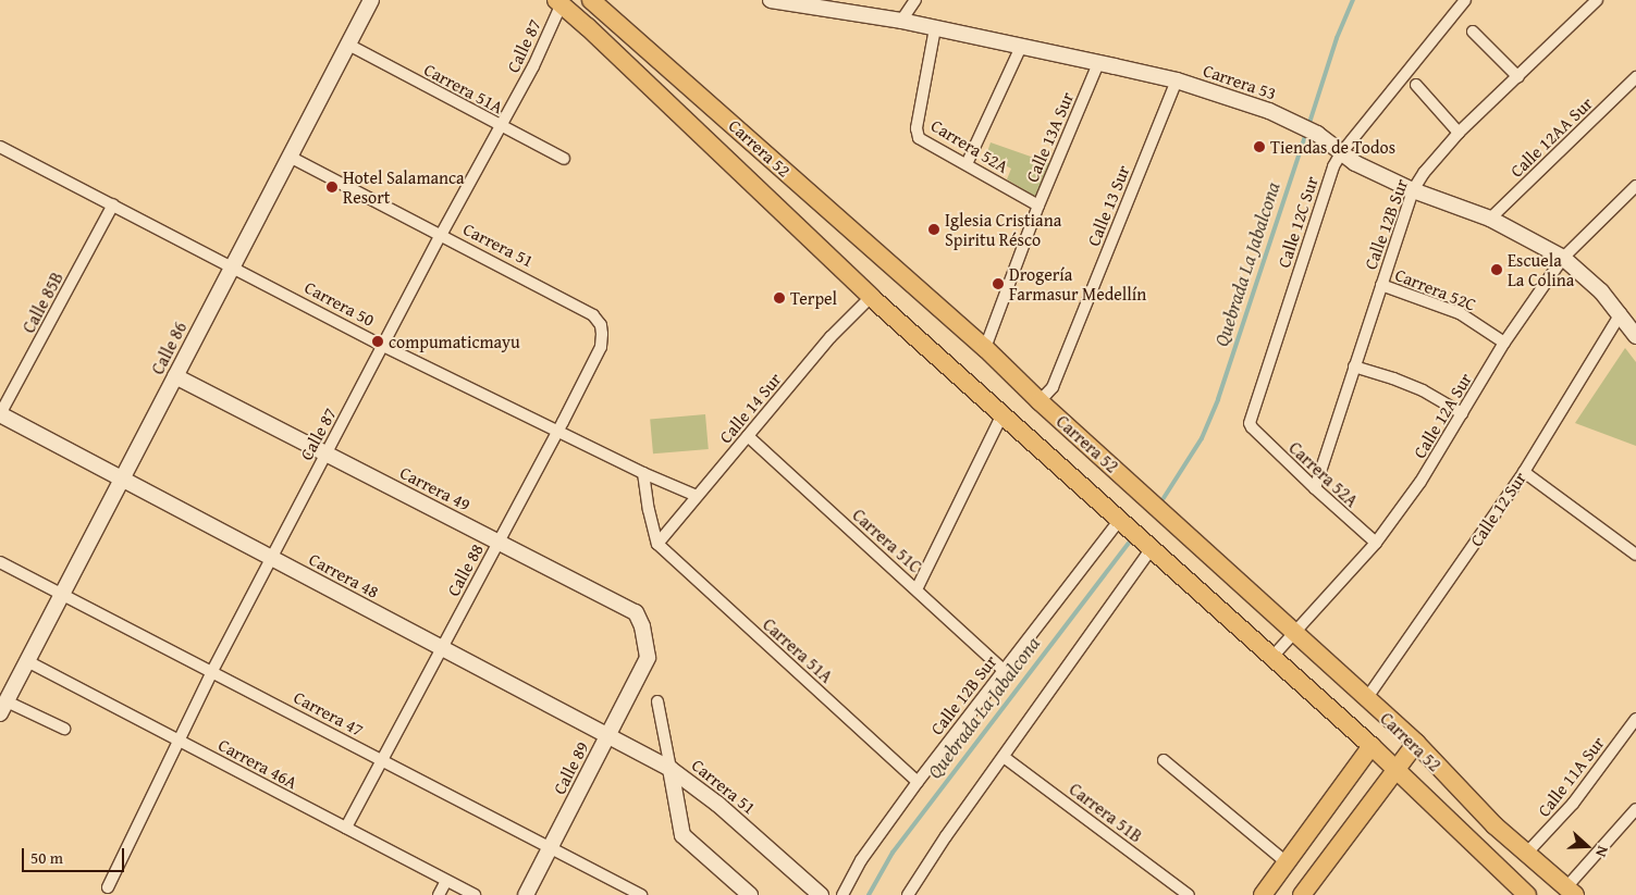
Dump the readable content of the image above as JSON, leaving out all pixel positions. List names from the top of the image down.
{
  "streets": {
    "main road": ["Carrera 52"],
    "street": [
      "Calle 87",
      "Carrera 53",
      "Carrera 51A",
      "Calle 13A Sur",
      "Calle 12AA Sur",
      "Carrera 52A",
      "Calle 13 Sur",
      "Calle 12C Sur",
      "Calle 12B Sur",
      "Carrera 51",
      "Carrera 52C",
      "Calle 85B",
      "Carrera 50",
      "Calle 86",
      "Calle 14 Sur",
      "Calle 12A Sur",
      "Carrera 49",
      "Calle 12 Sur",
      "Carrera 51C",
      "Calle 88",
      "Carrera 48",
      "Carrera 47",
      "Carrera 46A",
      "Calle 89",
      "Calle 11A Sur",
      "Carrera 51B"
    ]
  },
  "crossings": [
    ["Calle 87", "Carrera 51A"],
    ["Calle 87", "Carrera 52"],
    ["Calle 87", "Carrera 51"],
    ["Calle 87", "Carrera 50"],
    ["Calle 87", "Carrera 49"],
    ["Calle 87", "Carrera 48"],
    ["Calle 87", "Carrera 47"],
    ["Calle 87", "Carrera 46A"],
    ["Carrera 53", "Calle 13A Sur"],
    ["Carrera 53", "Calle 12AA Sur"],
    ["Carrera 53", "Carrera 52A"],
    ["Carrera 53", "Calle 13 Sur"],
    ["Carrera 53", "Calle 12C Sur"],
    ["Carrera 53", "Calle 12B Sur"],
    ["Carrera 53", "Calle 12A Sur"],
    ["Carrera 53", "Calle 12 Sur"],
    ["Carrera 51A", "Calle 12B Sur"],
    ["Carrera 51A", "Calle 86"],
    ["Carrera 51A", "Calle 14 Sur"],
    ["Calle 13A Sur", "Carrera 52A"],
    ["Calle 13A Sur", "Carrera 52"],
    ["Carrera 52A", "Calle 12C Sur"],
    ["Carrera 52A", "Calle 12B Sur"],
    ["Carrera 52A", "Calle 12A Sur"],
    ["Carrera 52", "Calle 13 Sur"],
    ["Carrera 52", "Calle 12B Sur"],
    ["Carrera 52", "Calle 14 Sur"],
    ["Carrera 52", "Calle 12A Sur"],
    ["Carrera 52", "Calle 12 Sur"],
    ["Carrera 52", "Calle 11A Sur"],
    ["Calle 12B Sur", "Carrera 52C"],
    ["Calle 12B Sur", "Carrera 51C"],
    ["Carrera 51", "Calle 86"],
    ["Carrera 51", "Calle 88"],
    ["Carrera 51", "Carrera 48"],
    ["Carrera 52C", "Calle 12A Sur"],
    ["Calle 85B", "Carrera 50"],
    ["Calle 85B", "Carrera 48"],
    ["Carrera 50", "Calle 86"],
    ["Carrera 50", "Calle 14 Sur"],
    ["Carrera 50", "Calle 88"],
    ["Calle 86", "Carrera 49"],
    ["Calle 86", "Carrera 48"],
    ["Calle 86", "Carrera 47"],
    ["Calle 86", "Carrera 46A"],
    ["Calle 14 Sur", "Carrera 51C"],
    ["Carrera 49", "Calle 88"],
    ["Carrera 49", "Calle 89"],
    ["Calle 88", "Carrera 48"],
    ["Calle 88", "Carrera 47"],
    ["Calle 88", "Carrera 46A"],
    ["Carrera 48", "Calle 89"],
    ["Carrera 47", "Calle 89"]
  ],
  "water": ["Quebrada La Jabalcona"],
  "places": [
    "Tiendas de Todos",
    "Hotel Salamanca Resort",
    "Iglesia Cristiana Spiritu Résco",
    "Escuela La Colina",
    "Drogería Farmasur Medellín",
    "Terpel",
    "compumaticmayu"
  ],
  "scale_bar": "50 m",
  "north": "right"
}
